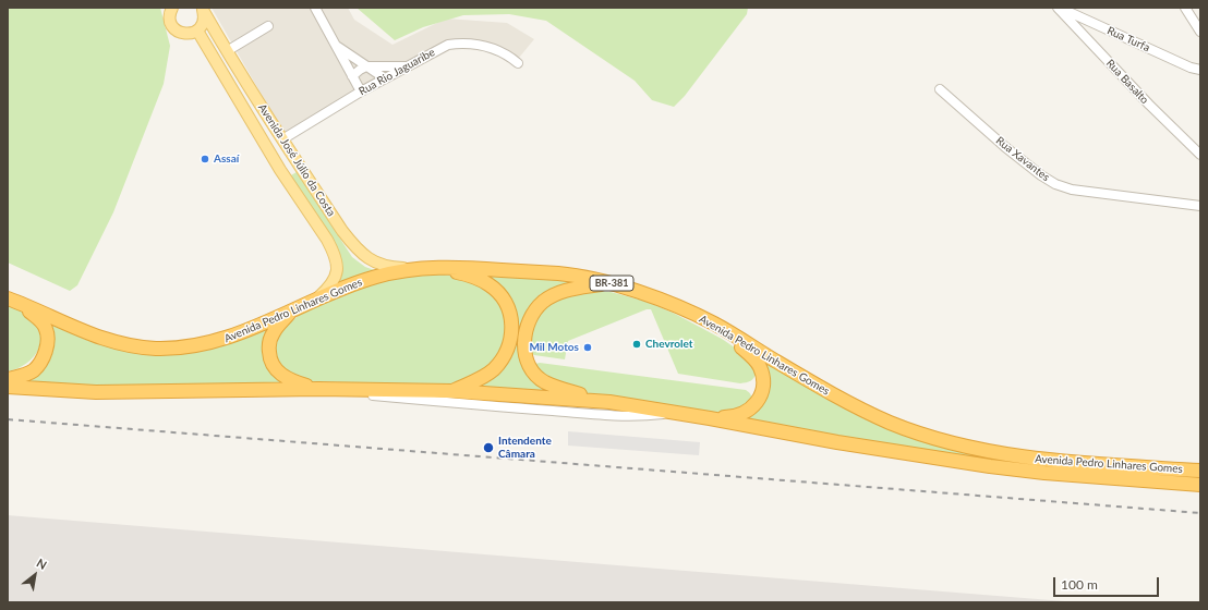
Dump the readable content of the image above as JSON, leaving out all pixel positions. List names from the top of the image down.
{
  "streets": {
    "highway": ["BR-381", "Avenida Pedro Linhares Gomes"],
    "main road": ["Avenida José Júlio da Costa"],
    "street": [
      "Rua Turfa",
      "Rua Rio Jaguaribe",
      "Rua Basalto",
      "Rua Xavantes"
    ]
  },
  "crossings": [
    ["Rua Turfa", "Rua Basalto"],
    ["Rua Rio Jaguaribe", "Avenida José Júlio da Costa"],
    ["Avenida José Júlio da Costa", "Avenida Pedro Linhares Gomes"]
  ],
  "places": [
    "Assaí",
    "Chevrolet",
    "Mil Motos",
    "Intendente Câmara"
  ],
  "scale_bar": "100 m",
  "north": "top right"
}
